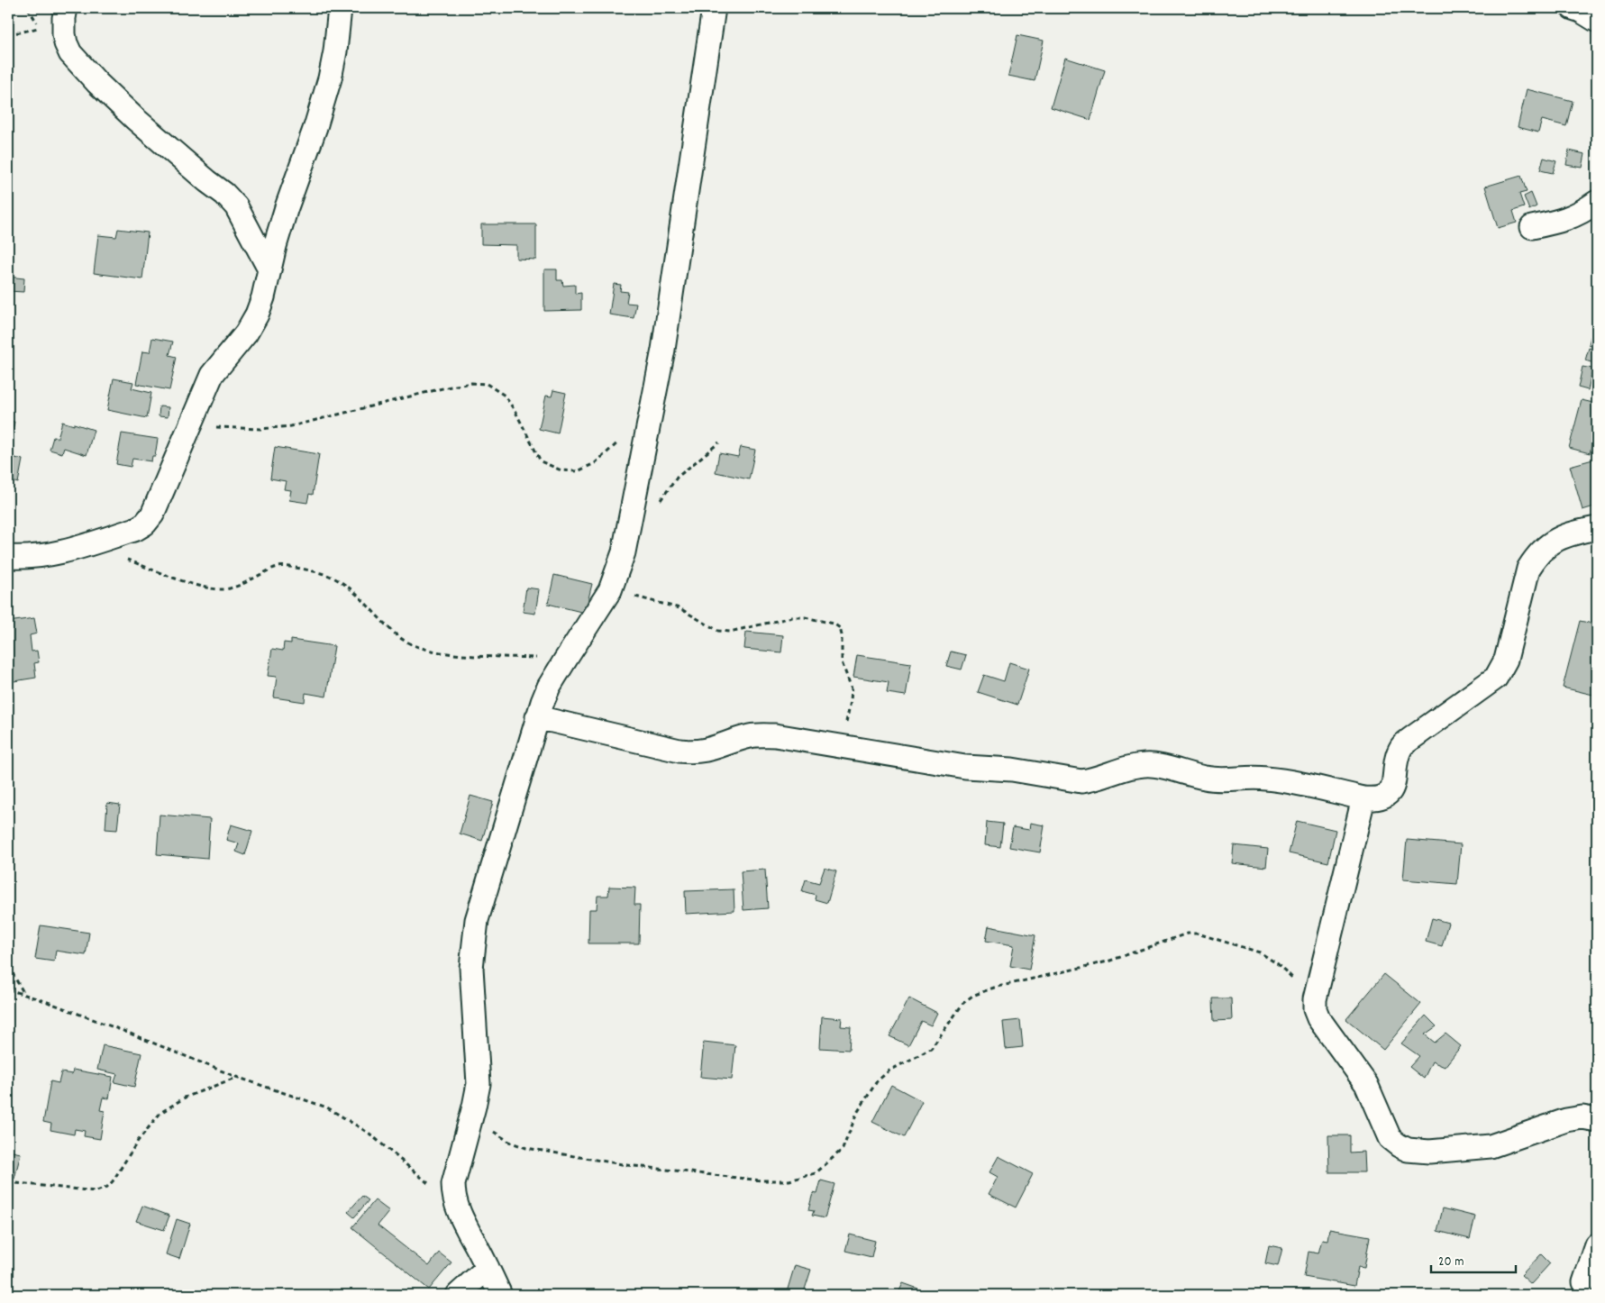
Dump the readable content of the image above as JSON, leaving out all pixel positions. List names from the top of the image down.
{
  "scale_bar": "20 m"
}
